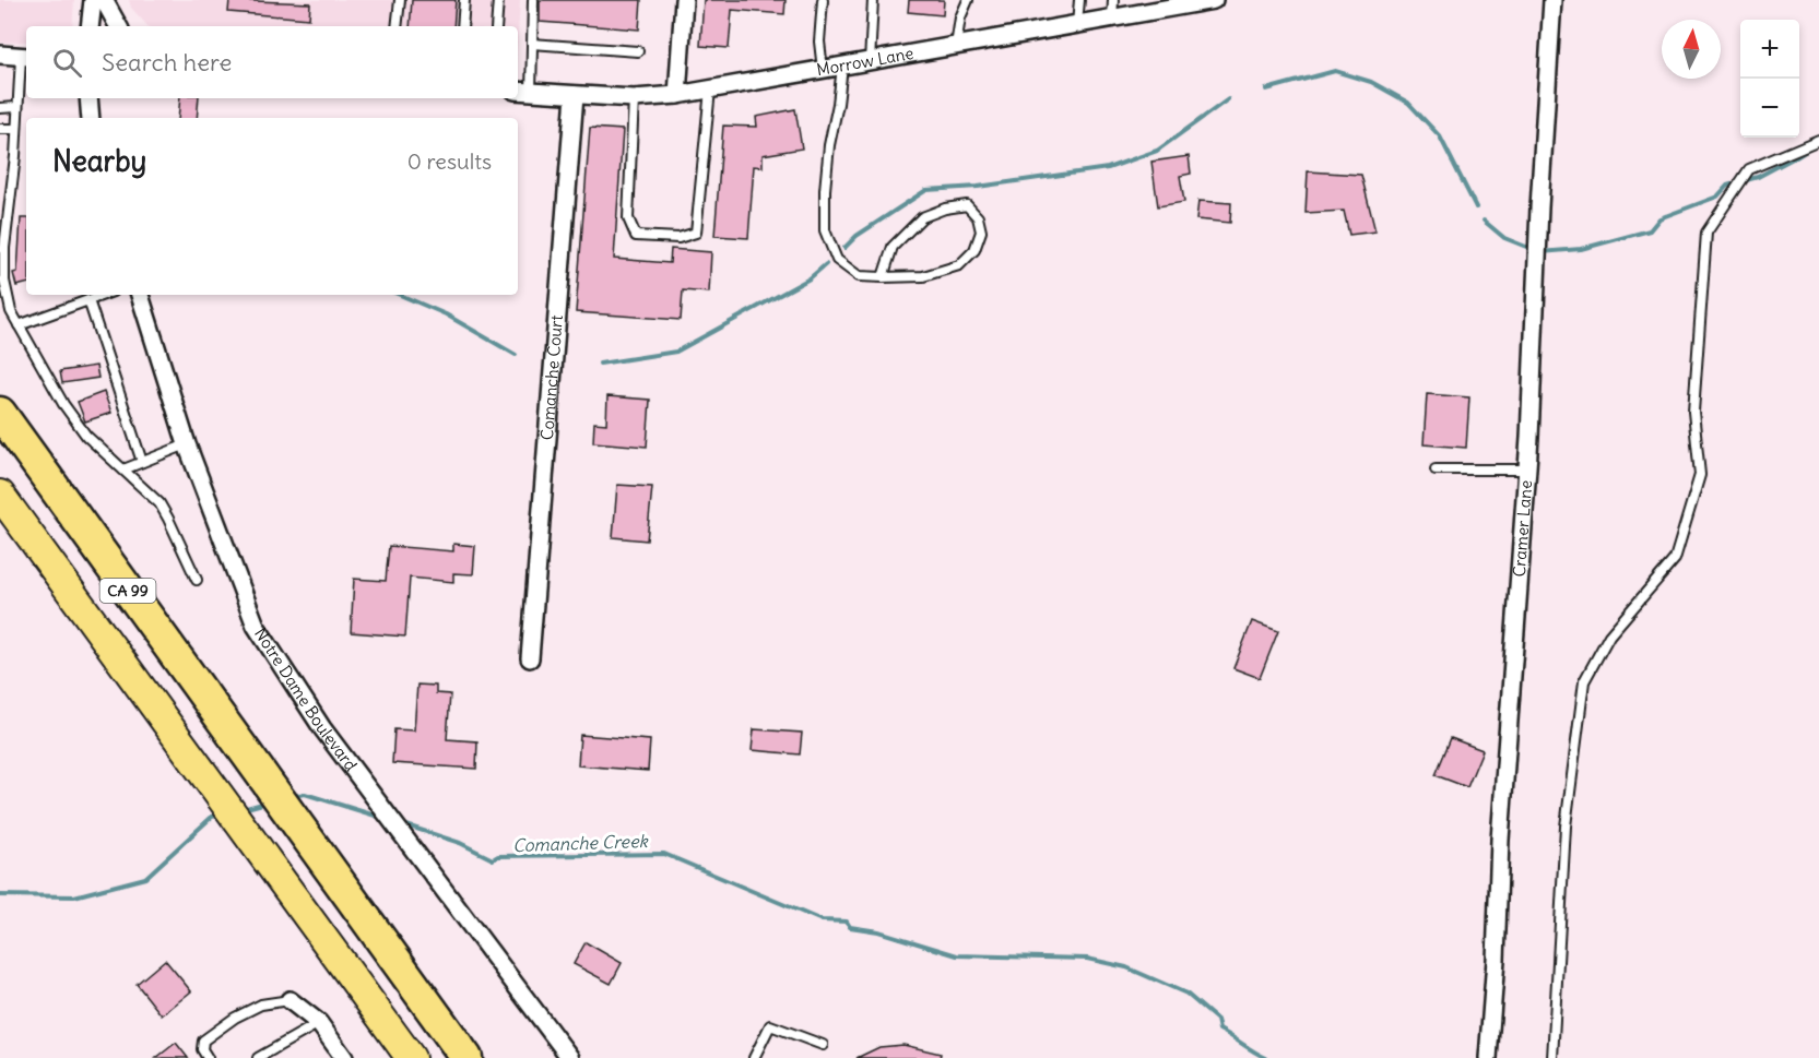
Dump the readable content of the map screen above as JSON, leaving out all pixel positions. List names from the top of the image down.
{
  "streets": {
    "highway": ["CA 99"],
    "street": [
      "Morrow Lane",
      "Comanche Court",
      "Cramer Lane",
      "Notre Dame Boulevard"
    ]
  },
  "crossings": [
    ["Morrow Lane", "Comanche Court"]
  ],
  "water": ["Comanche Creek"],
  "north": "top",
  "page": {
    "map_buttons": ["+", "−"],
    "search": "Search here",
    "heading": ["Nearby", "0 results"]
  }
}
